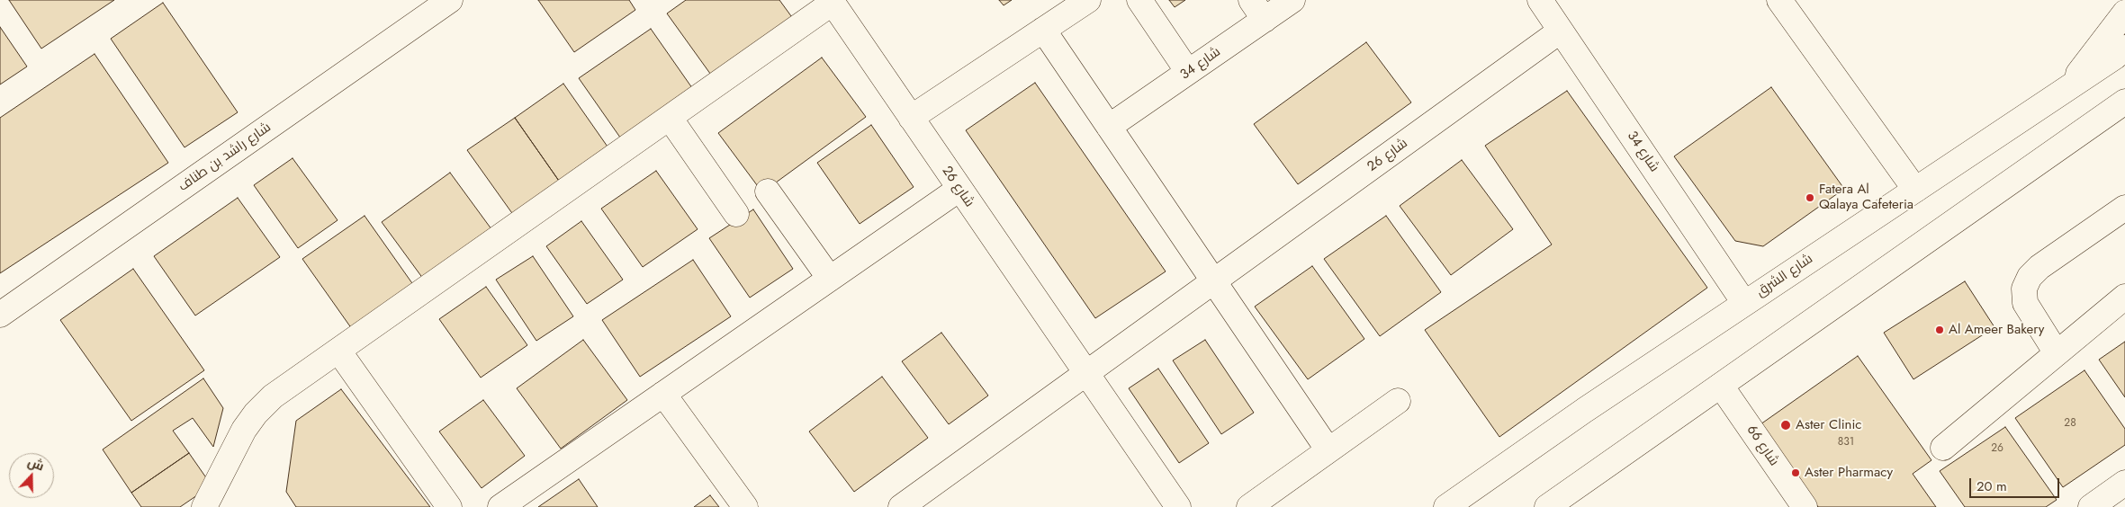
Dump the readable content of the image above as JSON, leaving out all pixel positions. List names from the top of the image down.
{
  "streets": {
    "street": [
      "شارع 34",
      "شارع 26",
      "شارع راشد بن طناف",
      "شارع الشرق",
      "شارع 66"
    ]
  },
  "crossings": [
    ["شارع 34", "شارع 26"],
    ["شارع 34", "شارع الشرق"]
  ],
  "places": [
    "Fatera Al Qalaya Cafeteria",
    "Al Ameer Bakery",
    "Aster Clinic",
    "Aster Pharmacy"
  ],
  "house_numbers": ["28", "831", "26"],
  "scale_bar": "20 m",
  "north": "top"
}
